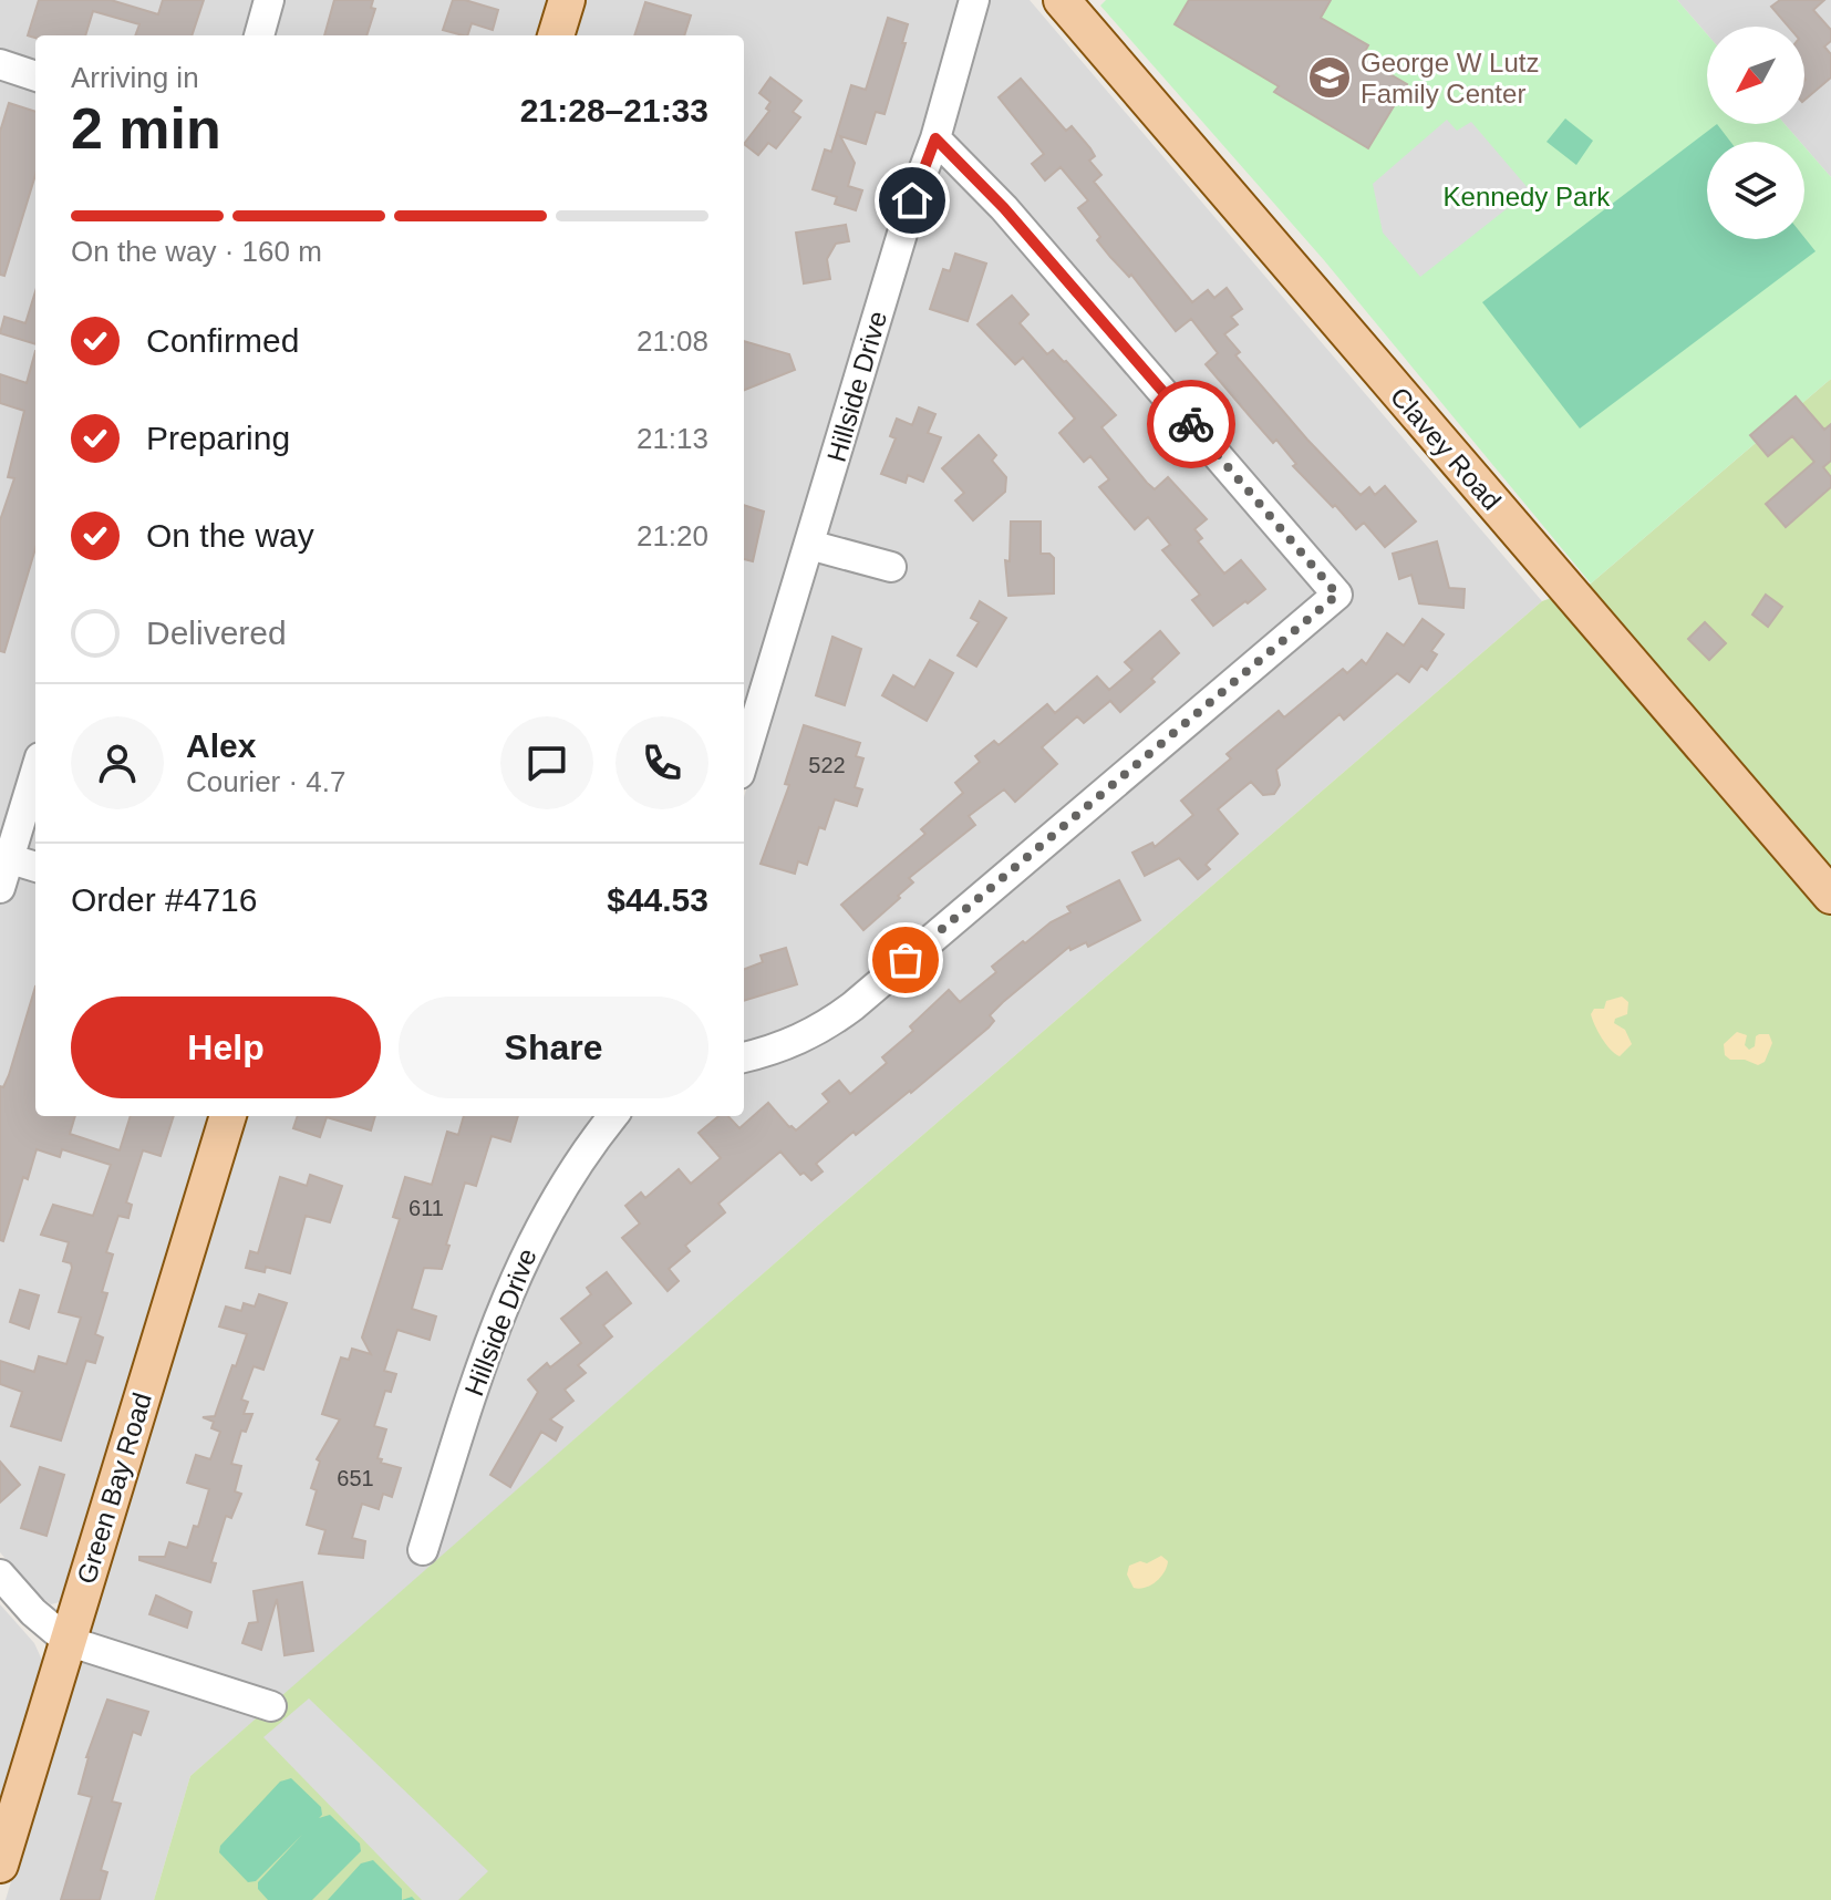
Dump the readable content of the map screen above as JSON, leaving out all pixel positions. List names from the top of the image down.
{
  "streets": {
    "main road": ["Clavey Road", "Green Bay Road"],
    "street": ["Hillside Drive"]
  },
  "parks": ["Kennedy Park"],
  "places": {
    "school or university": ["George W Lutz Family Center"]
  },
  "house_numbers": ["522", "611", "651"],
  "north": "bottom left",
  "page": {
    "heading": ["2 min", "Arriving in", "21:28–21:33"],
    "panel": [
      "Alex",
      "Courier · 4.7",
      "Order #4716",
      "$44.53"
    ],
    "bar": "On the way · 160 m",
    "list": [
      ["Confirmed", "21:08"],
      ["Preparing", "21:13"],
      ["On the way", "21:20"],
      "Delivered"
    ],
    "buttons": ["Help", "Share"]
  }
}
